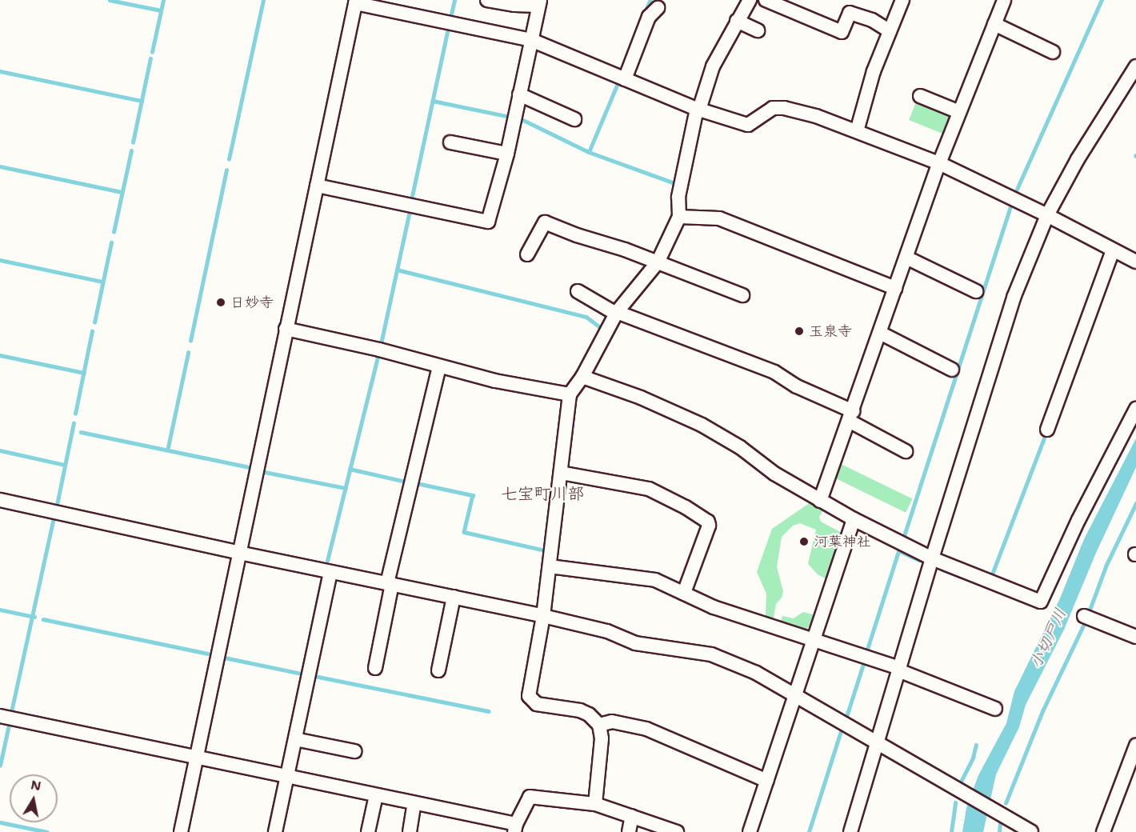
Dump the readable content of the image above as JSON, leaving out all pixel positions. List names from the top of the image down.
{
  "districts": ["七宝町川部"],
  "water": ["小切戸川"],
  "places": ["日妙寺", "玉泉寺", "河葉神社"],
  "north": "top"
}
